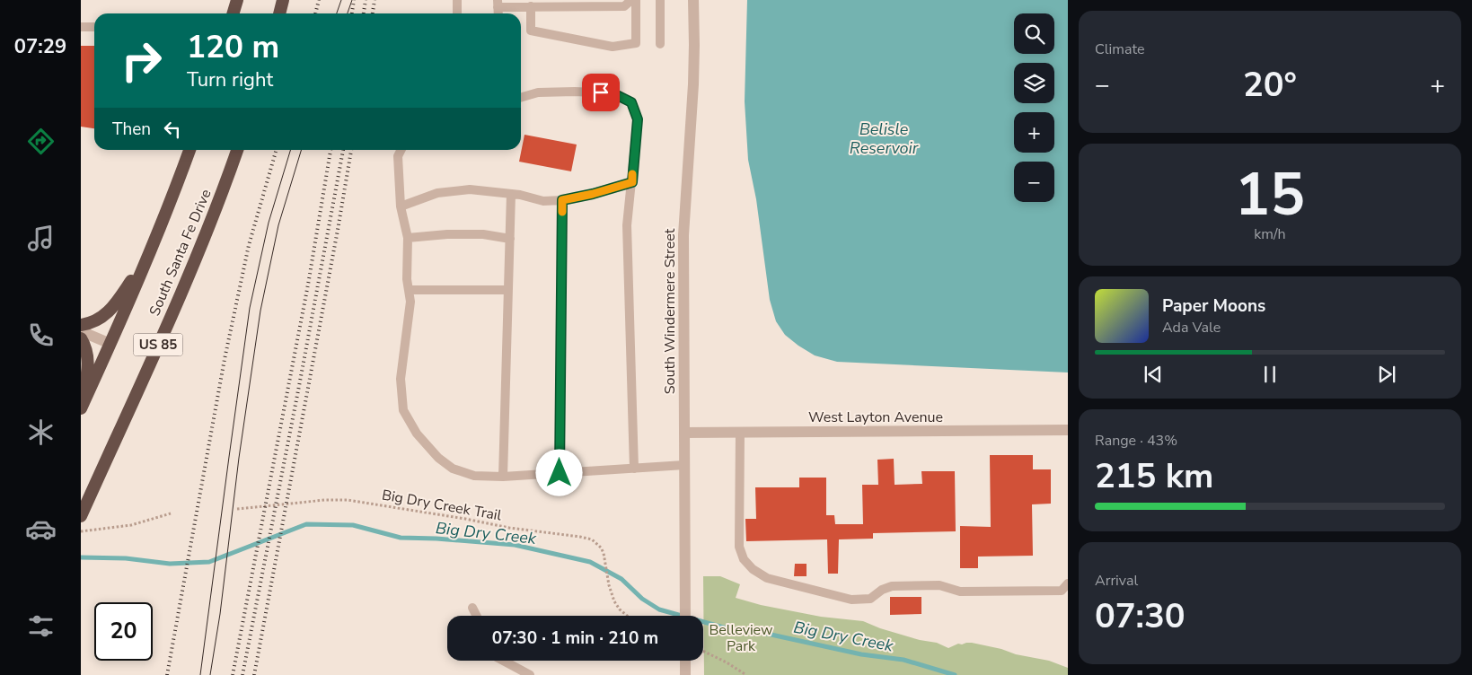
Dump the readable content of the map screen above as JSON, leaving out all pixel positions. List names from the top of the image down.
{
  "streets": {
    "highway": ["South Santa Fe Drive", "US 85"],
    "street": ["South Windermere Street", "West Layton Avenue"],
    "path": ["Big Dry Creek Trail"]
  },
  "crossings": [
    ["South Windermere Street", "West Layton Avenue"]
  ],
  "water": ["Belisle Reservoir", "Big Dry Creek"],
  "parks": ["Belleview Park"],
  "page": {
    "tabs": "07:29",
    "tile": [
      "Climate",
      ["15", "km/h"],
      ["Range · 43%", "215 km"],
      ["Arrival", "07:30"]
    ],
    "map_buttons": ["+", "−"],
    "turn": ["120 m", "Turn right"],
    "heat": ["−", "20°", "+"],
    "then": "Then",
    "song": ["Paper Moons", "Ada Vale"],
    "limit": "20",
    "trip": "07:30 · 1 min · 210 m"
  }
}
